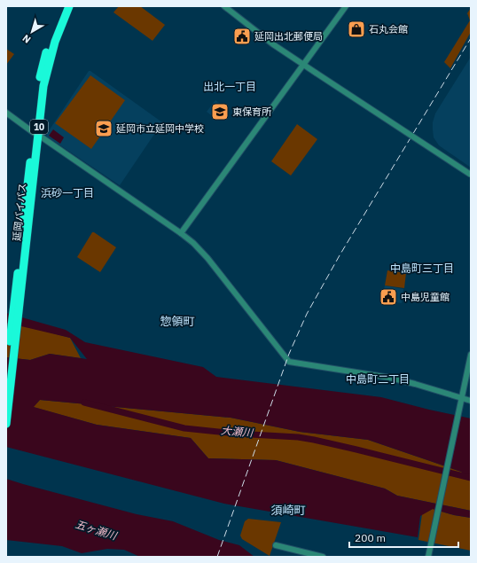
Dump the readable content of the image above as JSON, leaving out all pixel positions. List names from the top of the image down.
{
  "streets": {
    "highway": ["10", "延岡バイパス"]
  },
  "districts": [
    "出北一丁目",
    "浜砂一丁目",
    "中島町三丁目",
    "惣領町",
    "中島町二丁目",
    "須崎町"
  ],
  "water": ["大瀬川", "五ヶ瀬川"],
  "places": {
    "shop": ["石丸会館"],
    "public building": ["延岡出北郵便局", "中島児童館"],
    "school or university": ["東保育所", "延岡市立延岡中学校"]
  },
  "scale_bar": "200 m",
  "north": "bottom left"
}
